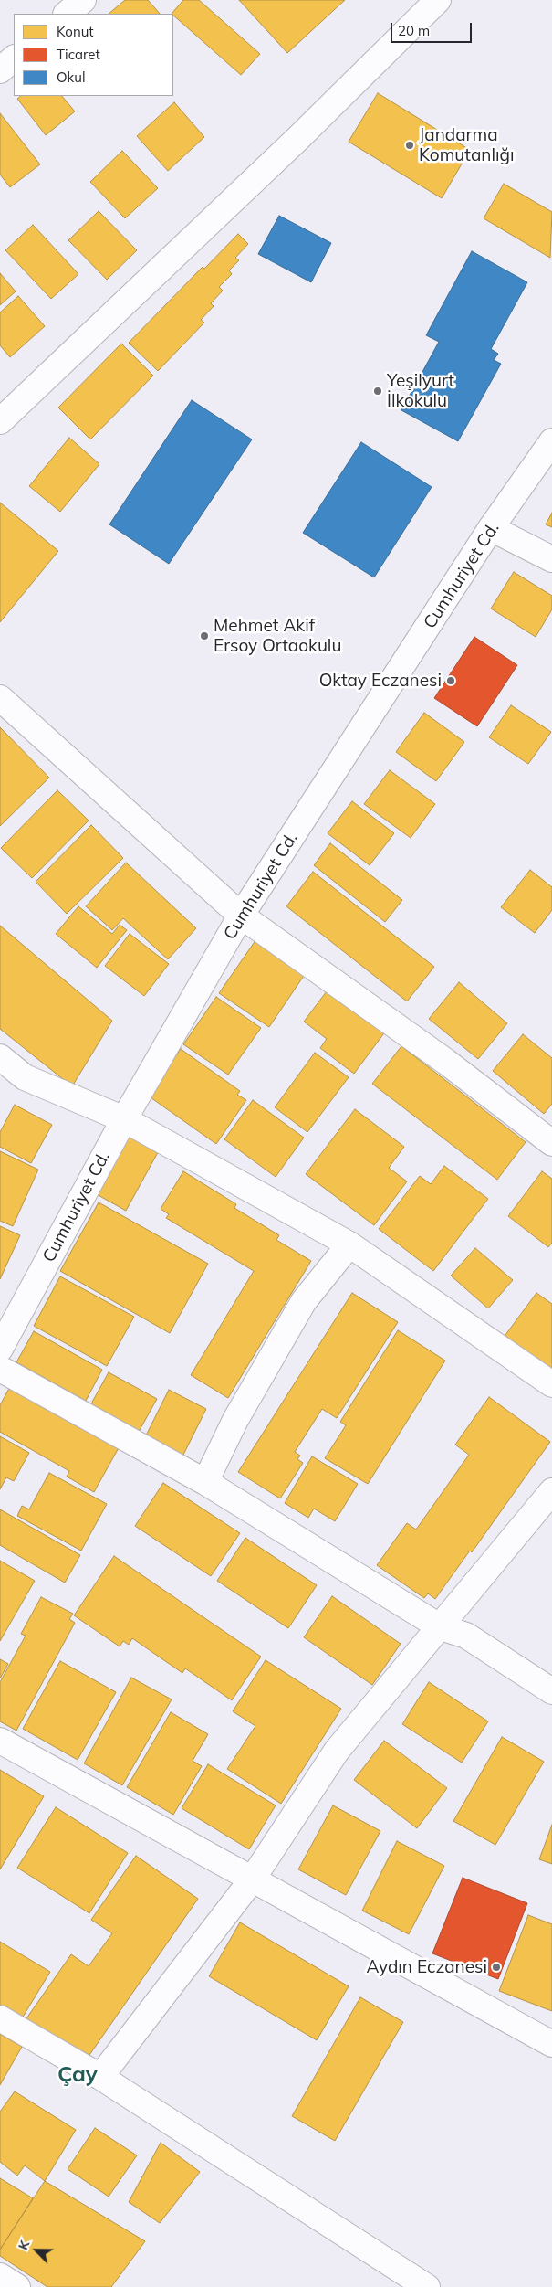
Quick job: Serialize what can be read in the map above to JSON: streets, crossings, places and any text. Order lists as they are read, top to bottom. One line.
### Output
{"streets":{"street":["Cumhuriyet Cd."]},"districts":["Çay"],"places":["Jandarma Komutanlığı","Yeşilyurt İlkokulu","Mehmet Akif Ersoy Ortaokulu","Oktay Eczanesi","Aydın Eczanesi"],"legend":["Konut","Ticaret","Okul"],"scale_bar":"20 m","north":"top left"}
